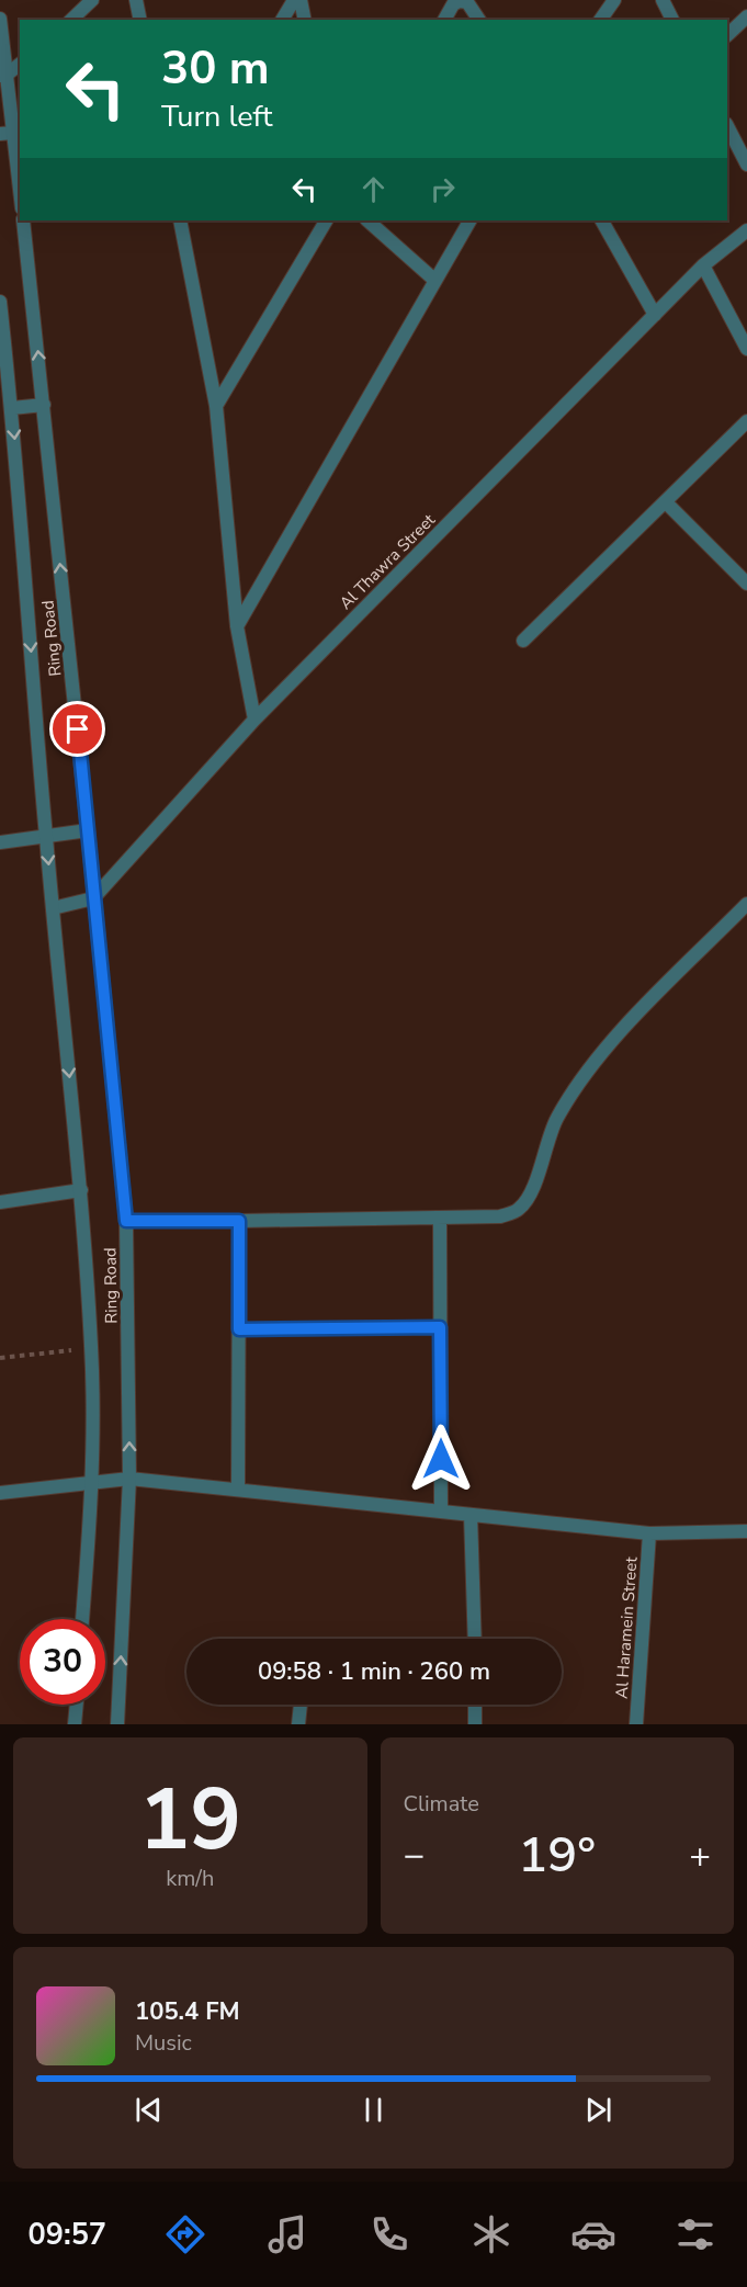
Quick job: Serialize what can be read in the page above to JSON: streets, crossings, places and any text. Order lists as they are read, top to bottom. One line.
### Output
{"streets":{"street":["Al Thawra Street","Ring Road","Al Haramein Street"]},"crossings":[["Al Thawra Street","Ring Road"]],"page":{"turn":["30 m","Turn left"],"limit":"30","trip":"09:58 · 1 min · 260 m","tile":[["19","km/h"],"Climate"],"heat":["−","19°","+"],"song":["105.4 FM","Music"],"tabs":"09:57"}}
